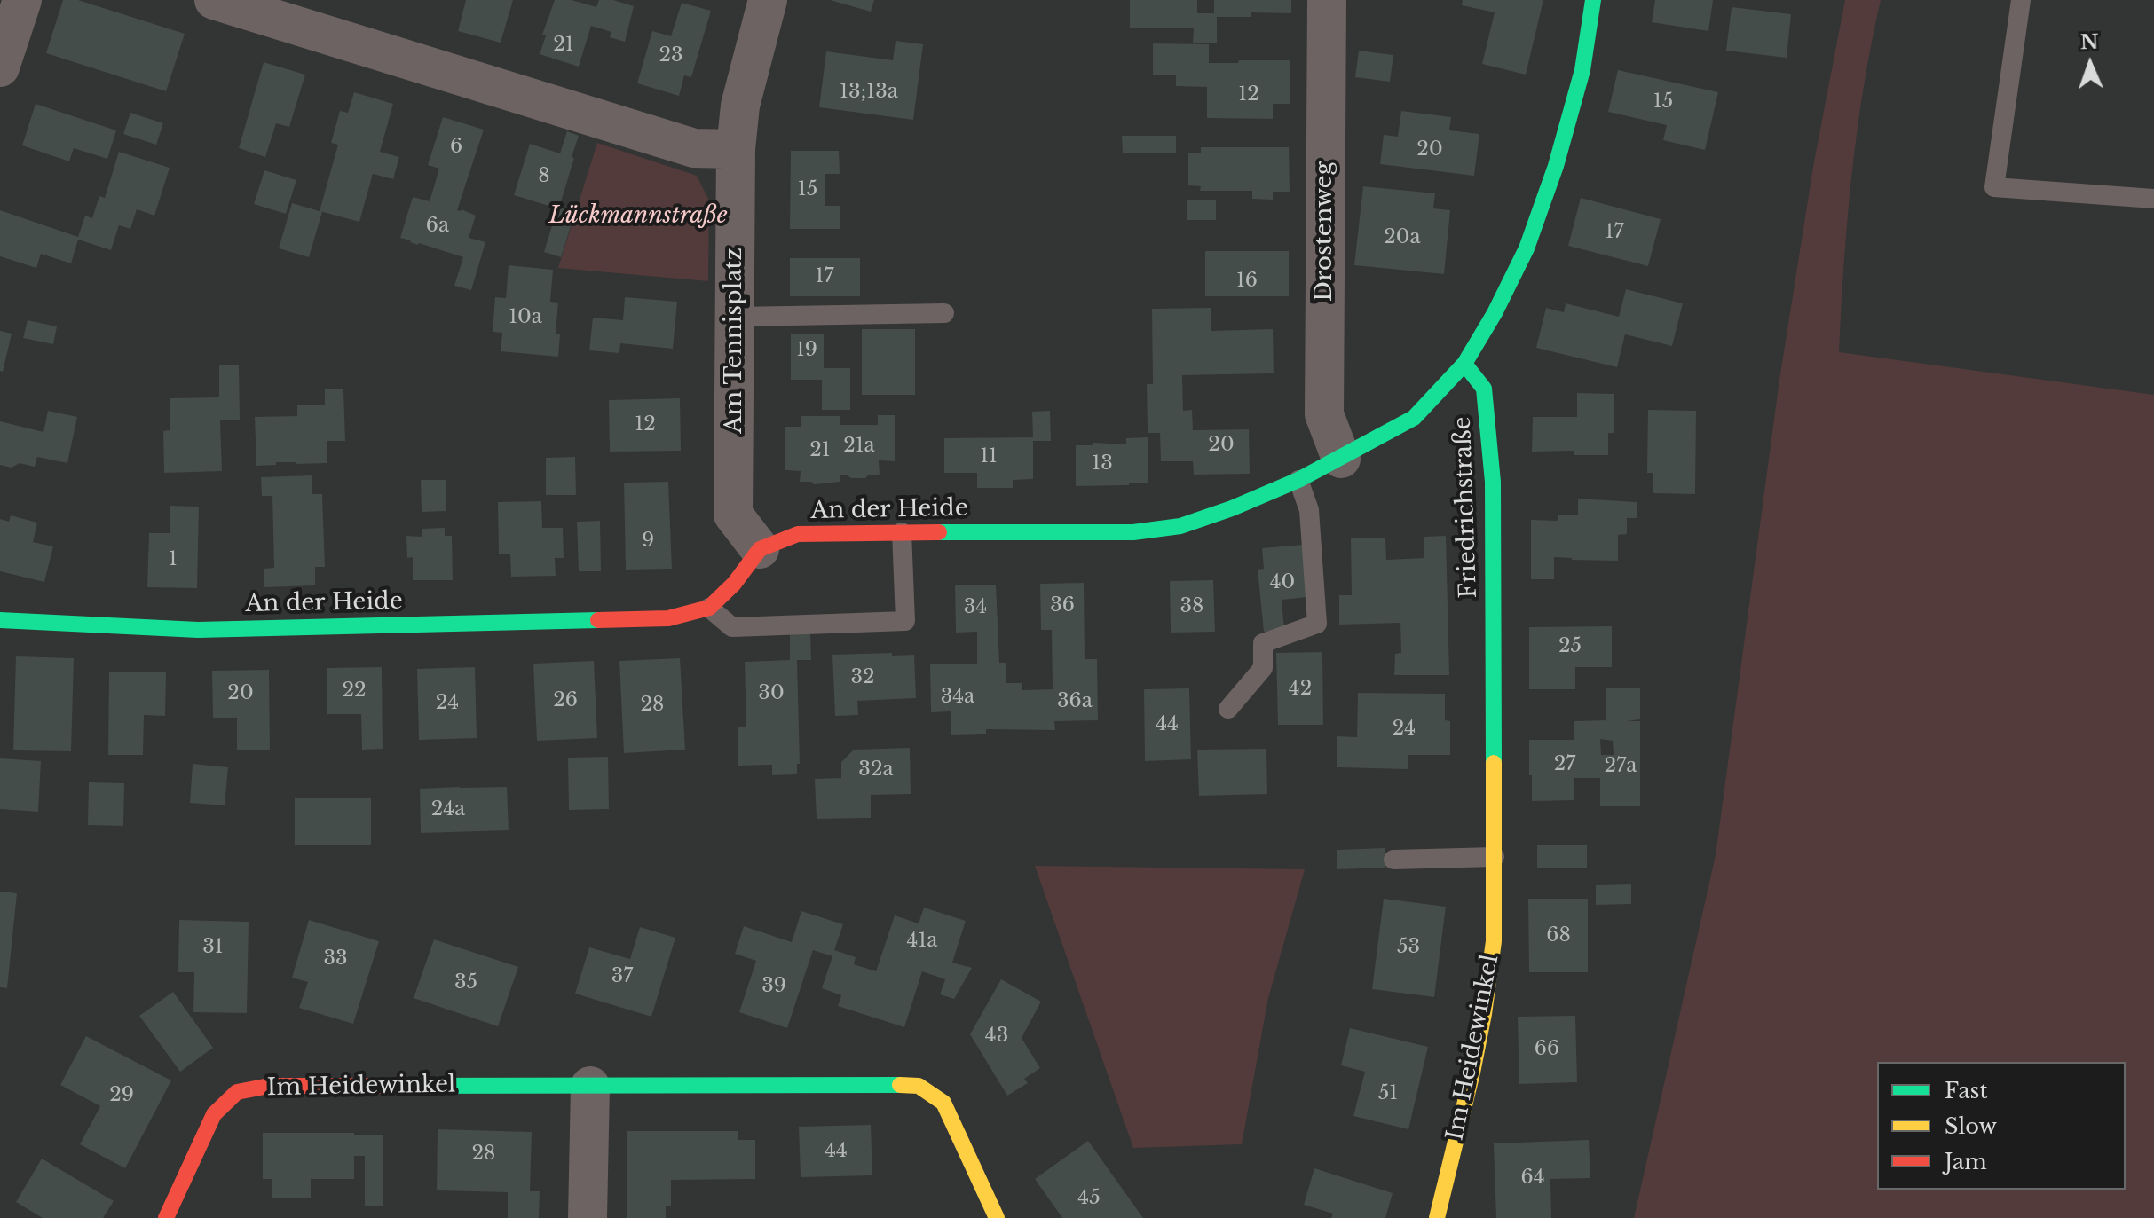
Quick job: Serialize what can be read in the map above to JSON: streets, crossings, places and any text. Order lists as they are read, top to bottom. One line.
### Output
{"streets":{"street":["Drostenweg","Am Tennisplatz","Friedrichstraße","An der Heide","Im Heidewinkel"]},"crossings":[["Drostenweg","An der Heide"],["Am Tennisplatz","An der Heide"],["Friedrichstraße","An der Heide"],["Friedrichstraße","Im Heidewinkel"]],"parks":["Lückmannstraße"],"house_numbers":["21","23","13;13a","12","15","6","20","8","15","6a","17","20a","17","16","10a","19","12","20","21a","21","11","13","9","1","40","36","38","34","25","32","42","22","20","30","34a","26","36a","24","28","44","24","27","27a","32a","24a","68","41a","31","53","33","37","35","39","43","66","51","29","44","28","64","45"],"legend":["Fast","Slow","Jam"],"north":"top"}
